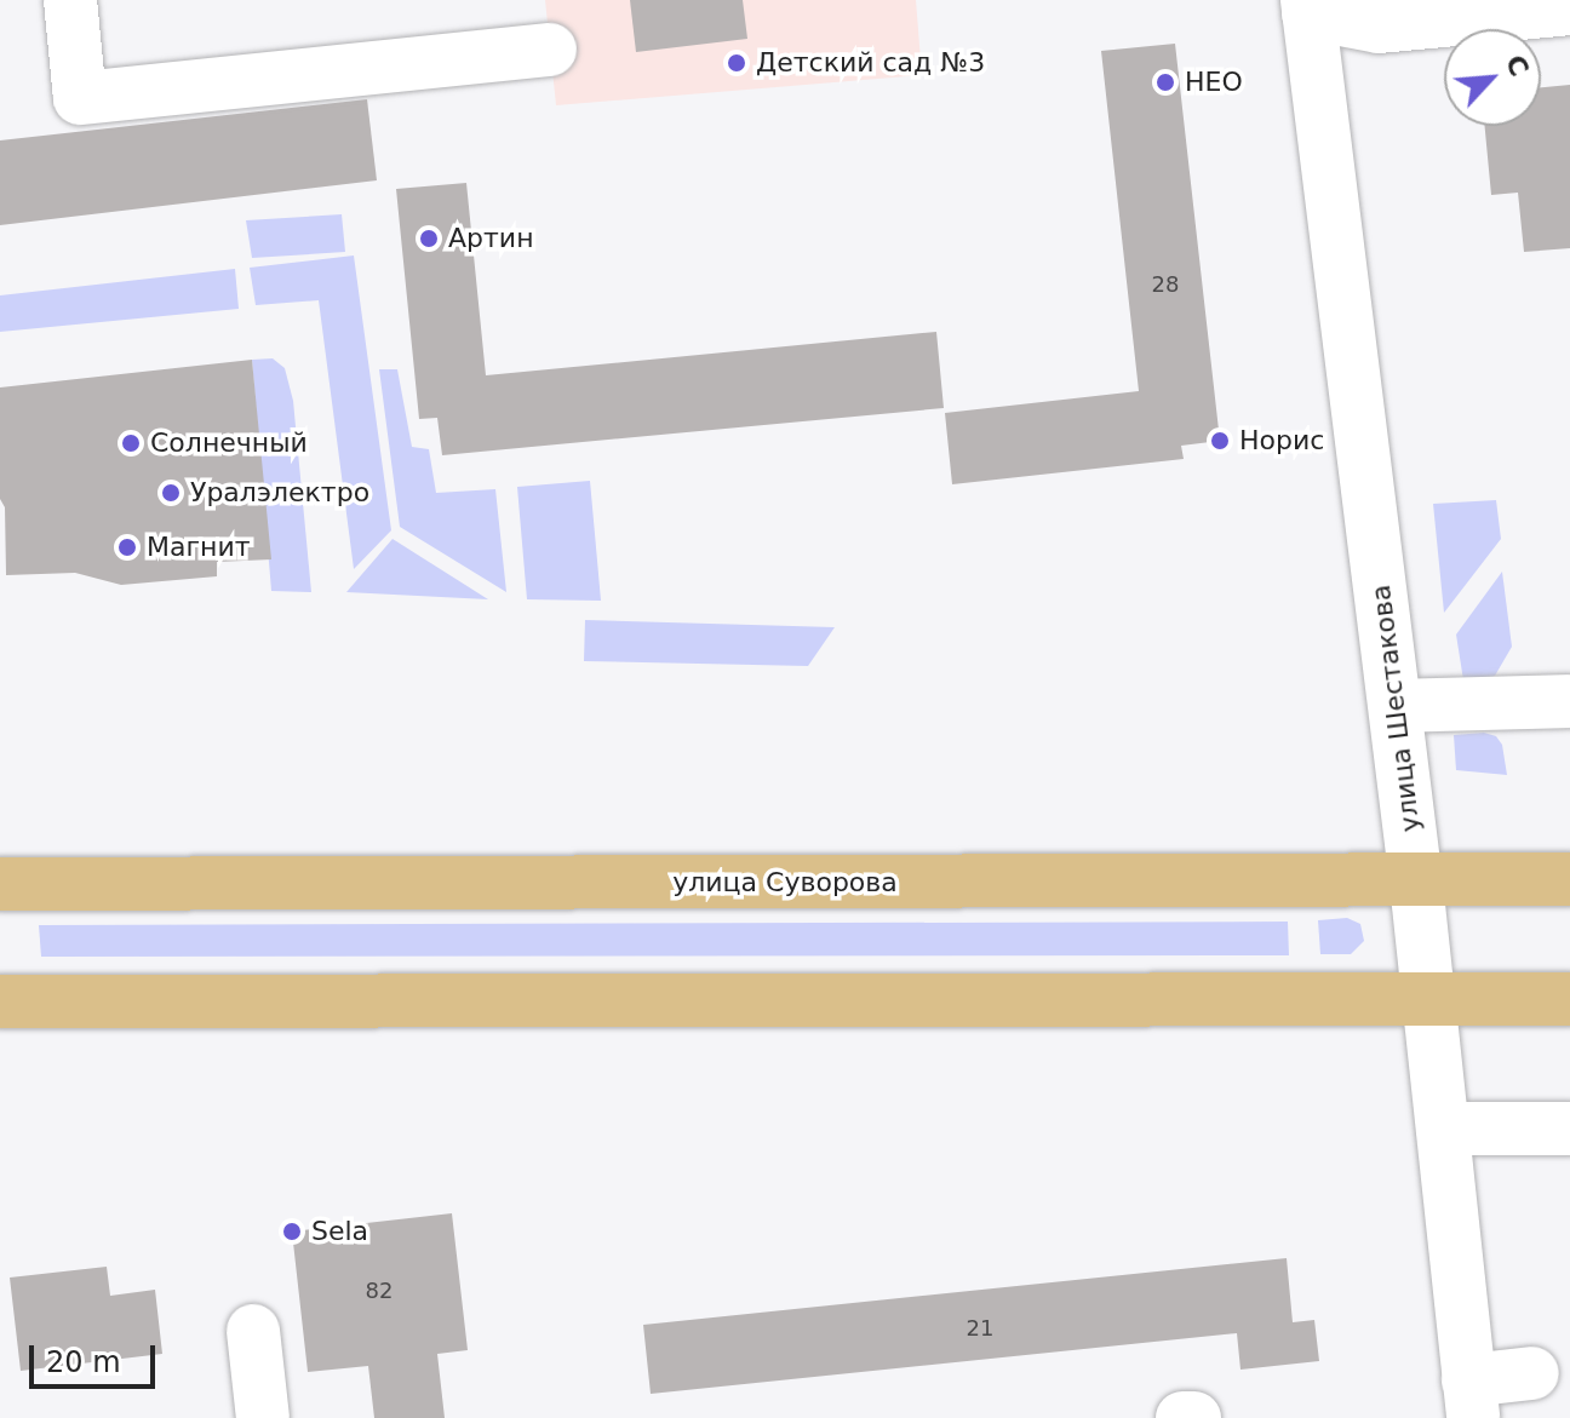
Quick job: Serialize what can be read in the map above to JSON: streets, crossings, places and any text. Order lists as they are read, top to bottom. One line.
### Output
{"streets":{"main road":["улица Суворова"],"street":["улица Шестакова"]},"crossings":[["улица Шестакова","улица Суворова"]],"places":["Детский сад №3","НЕО","Артин","Норис","Солнечный","Уралэлектро","Магнит","Sela"],"house_numbers":["28","82","21"],"scale_bar":"20 m","north":"top right"}
